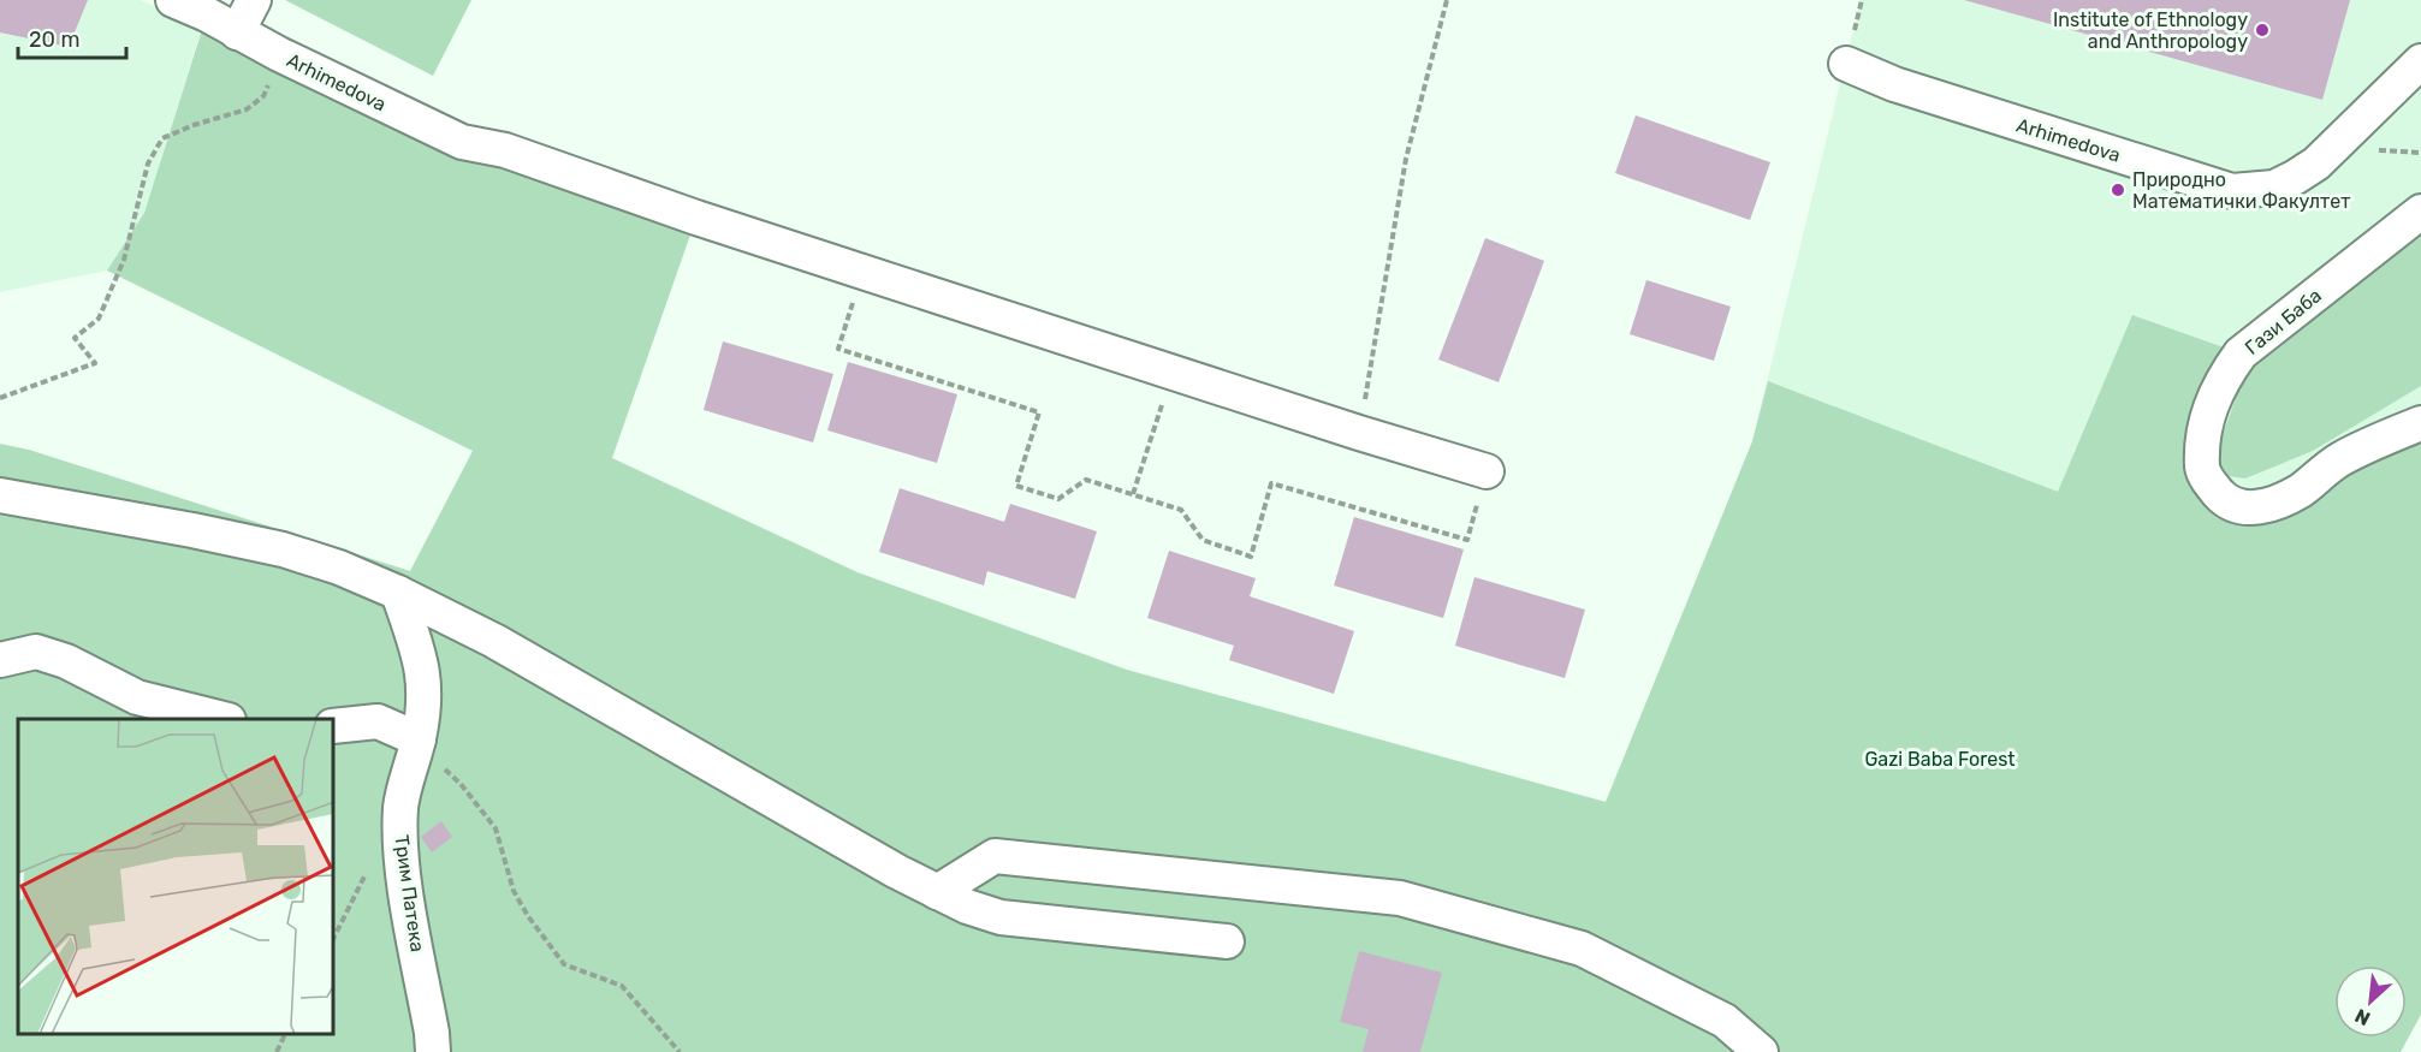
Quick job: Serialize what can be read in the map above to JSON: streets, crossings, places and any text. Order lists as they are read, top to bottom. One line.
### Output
{"streets":{"street":["Arhimedova","Гази Баба","Трим Патека"]},"parks":["Gazi Baba Forest"],"places":["Institute of Ethnology and Anthropology","Природно Математички Факултет"],"scale_bar":"20 m","north":"bottom left"}
